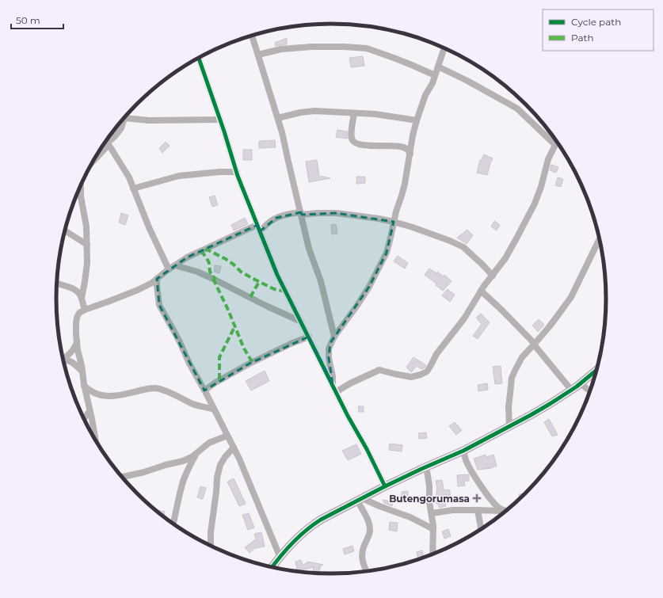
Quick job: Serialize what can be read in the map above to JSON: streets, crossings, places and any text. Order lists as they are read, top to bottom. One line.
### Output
{"places":{"health":["Butengorumasa"]},"legend":["Cycle path","Path"],"scale_bar":"50 m"}
